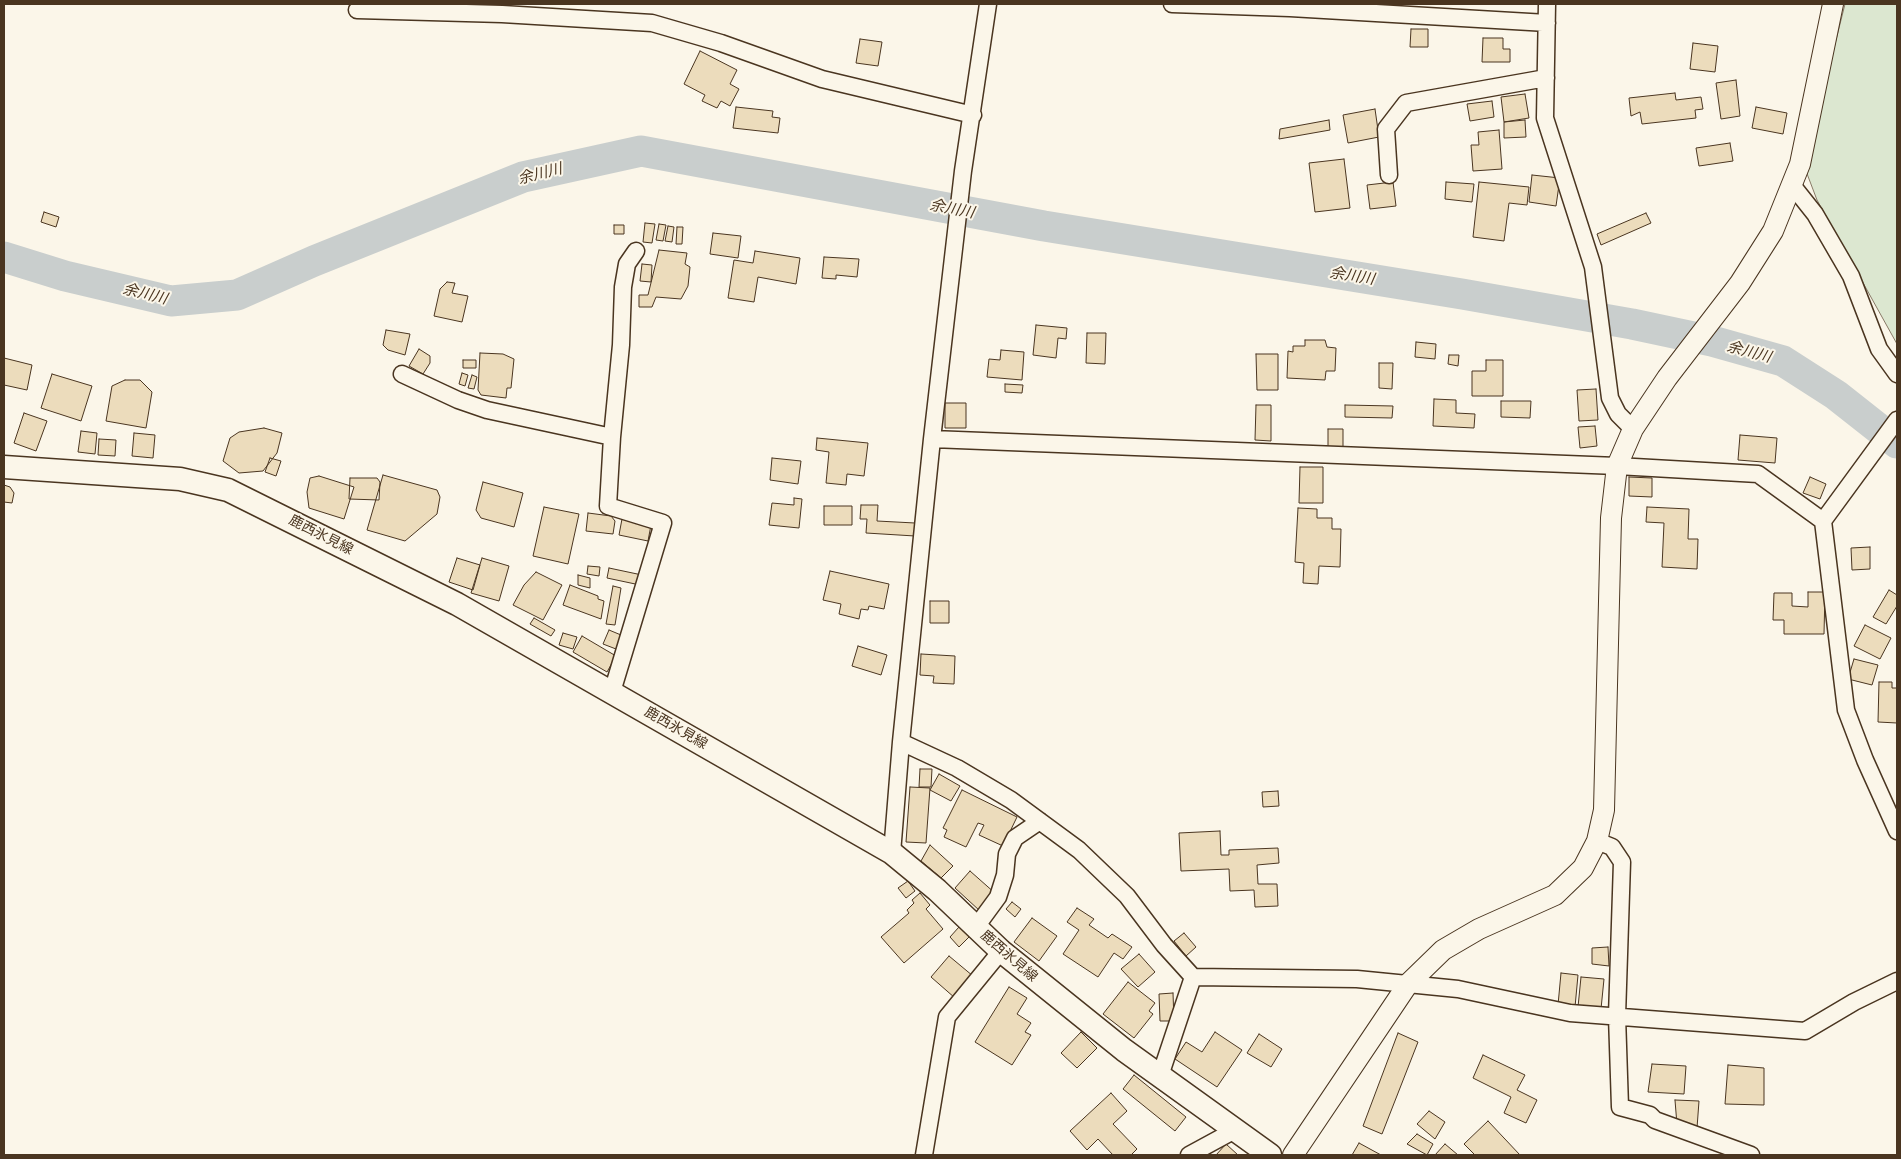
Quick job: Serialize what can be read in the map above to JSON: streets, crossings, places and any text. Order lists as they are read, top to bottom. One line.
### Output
{"streets":{"main road":["鹿西氷見線"]},"water":["余川川"]}
